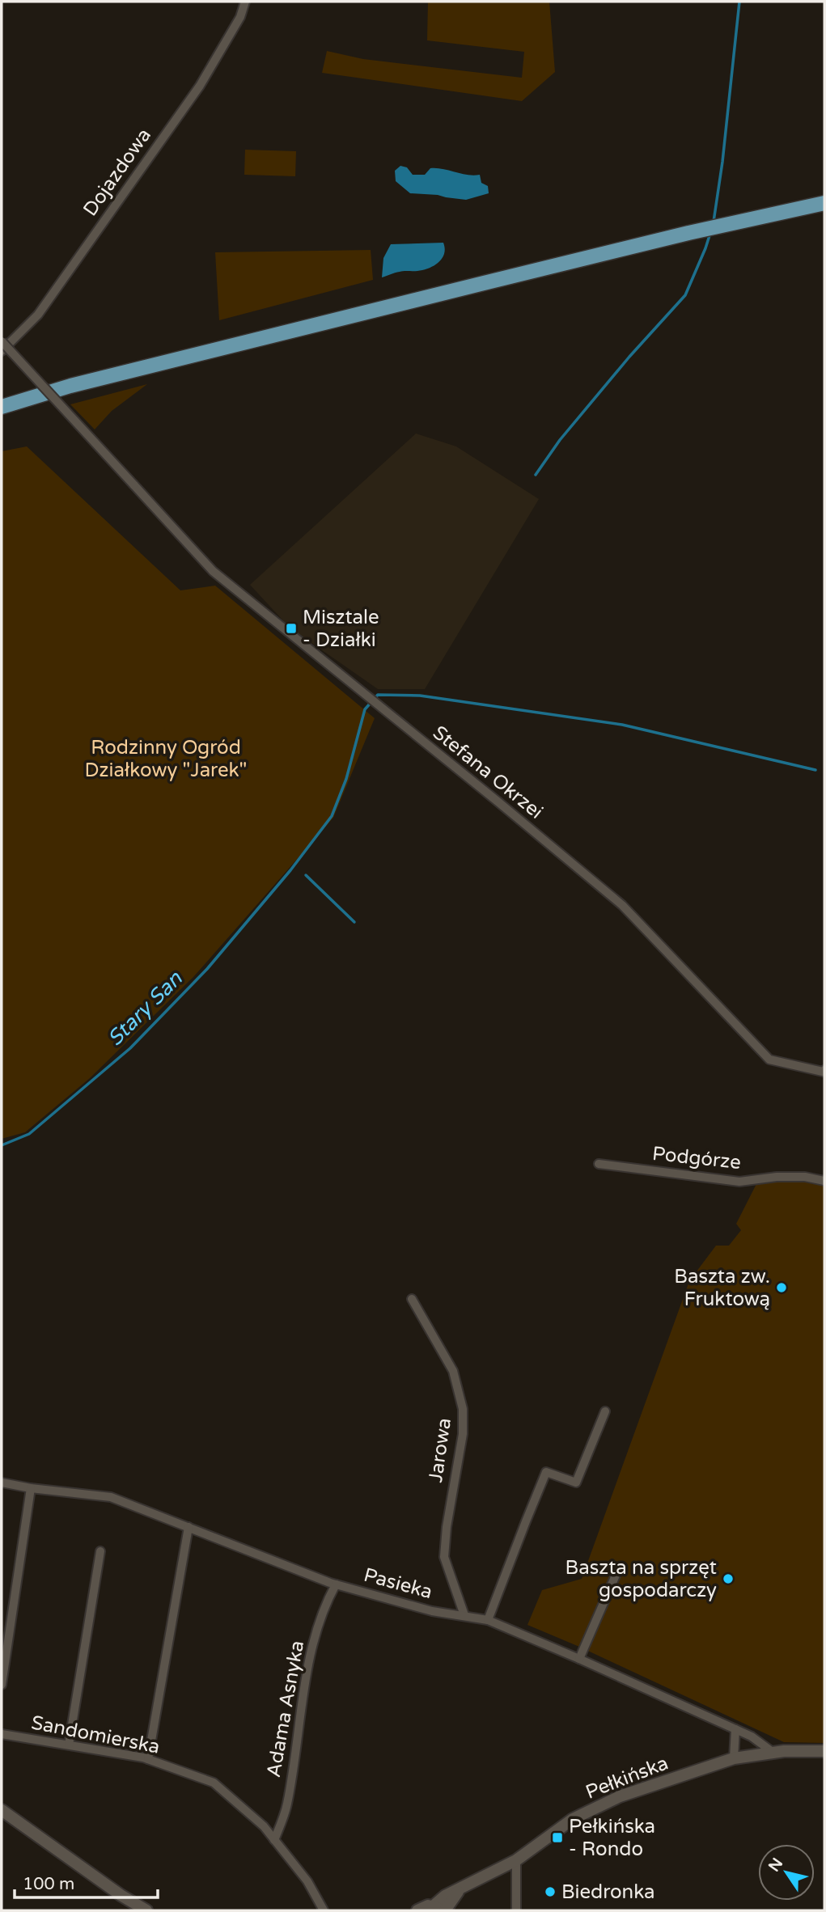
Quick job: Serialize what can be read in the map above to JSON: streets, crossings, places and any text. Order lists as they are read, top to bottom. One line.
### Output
{"streets":{"street":["Dojazdowa","Stefana Okrzei","Podgórze","Jarowa","Pasieka","Adama Asnyka","Sandomierska","Pełkińska"]},"crossings":[["Jarowa","Pasieka"],["Pasieka","Adama Asnyka"],["Pasieka","Pełkińska"],["Adama Asnyka","Sandomierska"]],"water":["Stary San"],"parks":["Rodzinny Ogród Działkowy \"Jarek\""],"places":{"transit":["Misztale - Działki","Pełkińska - Rondo"],"other":["Baszta zw. Fruktową","Baszta na sprzęt gospodarczy","Biedronka"]},"scale_bar":"100 m","north":"top left"}
